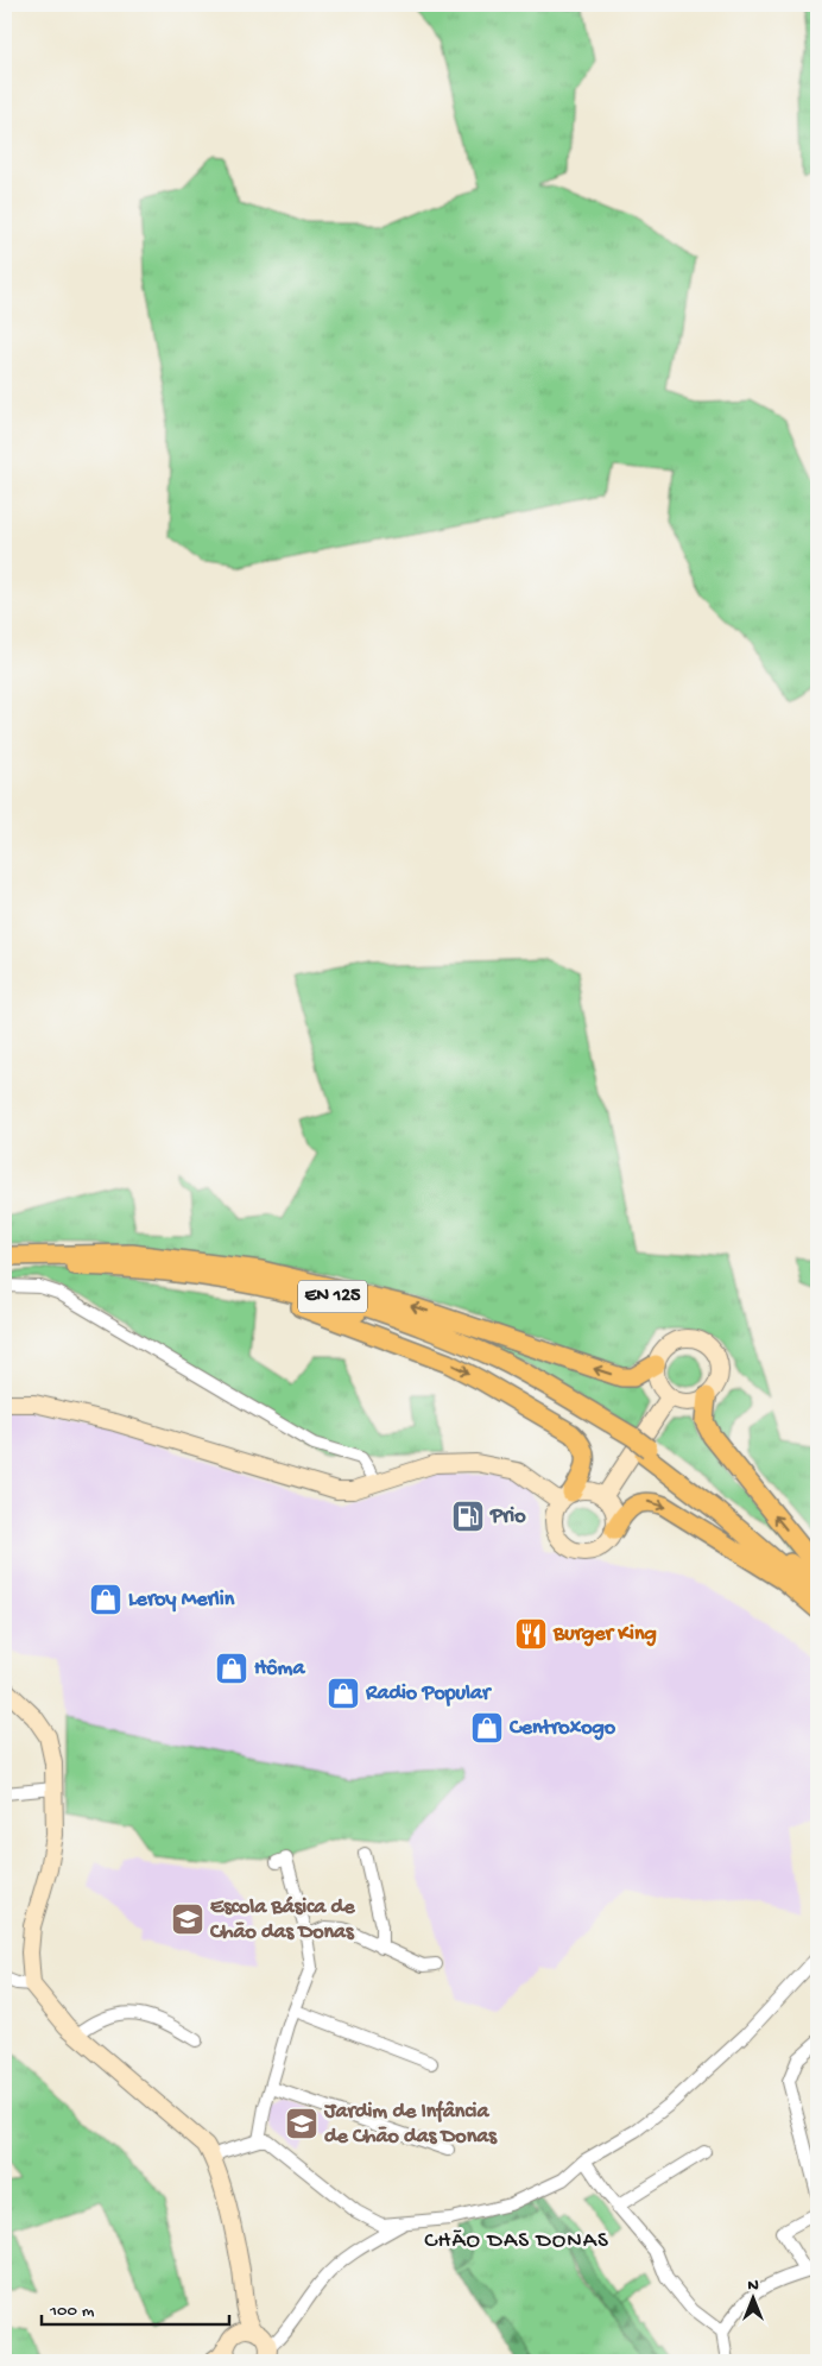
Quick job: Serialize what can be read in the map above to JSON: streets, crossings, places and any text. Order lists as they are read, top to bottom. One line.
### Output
{"streets":{"main road":["EN 125"]},"districts":["CHÃO DAS DONAS"],"places":{"fuel station":["Prio"],"shop":["Leroy Merlin","Hôma","Radio Popular","Centroxogo"],"restaurant":["Burger King"],"school or university":["Escola Básica de Chão das Donas","Jardim de Infância de Chão das Donas"]},"scale_bar":"100 m","north":"top"}
